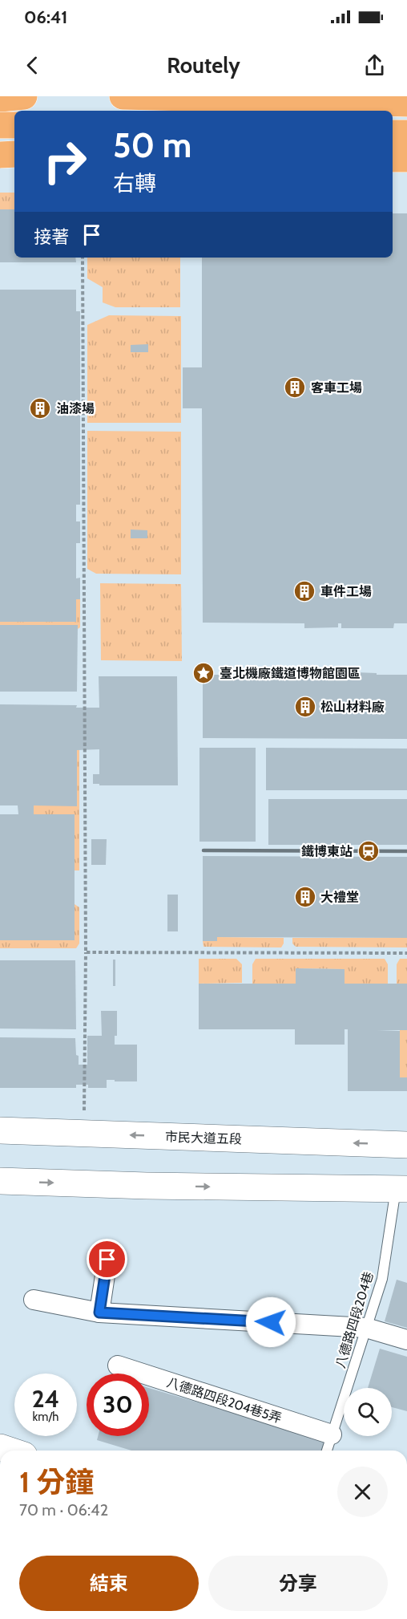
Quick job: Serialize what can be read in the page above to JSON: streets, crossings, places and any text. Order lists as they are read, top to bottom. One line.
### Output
{"streets":{"street":["市民大道五段","八德路四段204巷5弄"],"lane":["八德路四段204巷"]},"crossings":[["八德路四段204巷","八德路四段204巷5弄"]],"places":{"building":["客車工場","油漆場","車件工場","松山材料廠","大禮堂"],"place":["臺北機廠鐵道博物館園區"],"station":["鐵博東站"]},"page":{"status":"06:41","header":"Routely","turn":["50 m","右轉"],"then":"接著","speed":"24 km/h","limit":"30","heading":["1 分鐘","70 m · 06:42"],"buttons":["結束","分享"]}}
